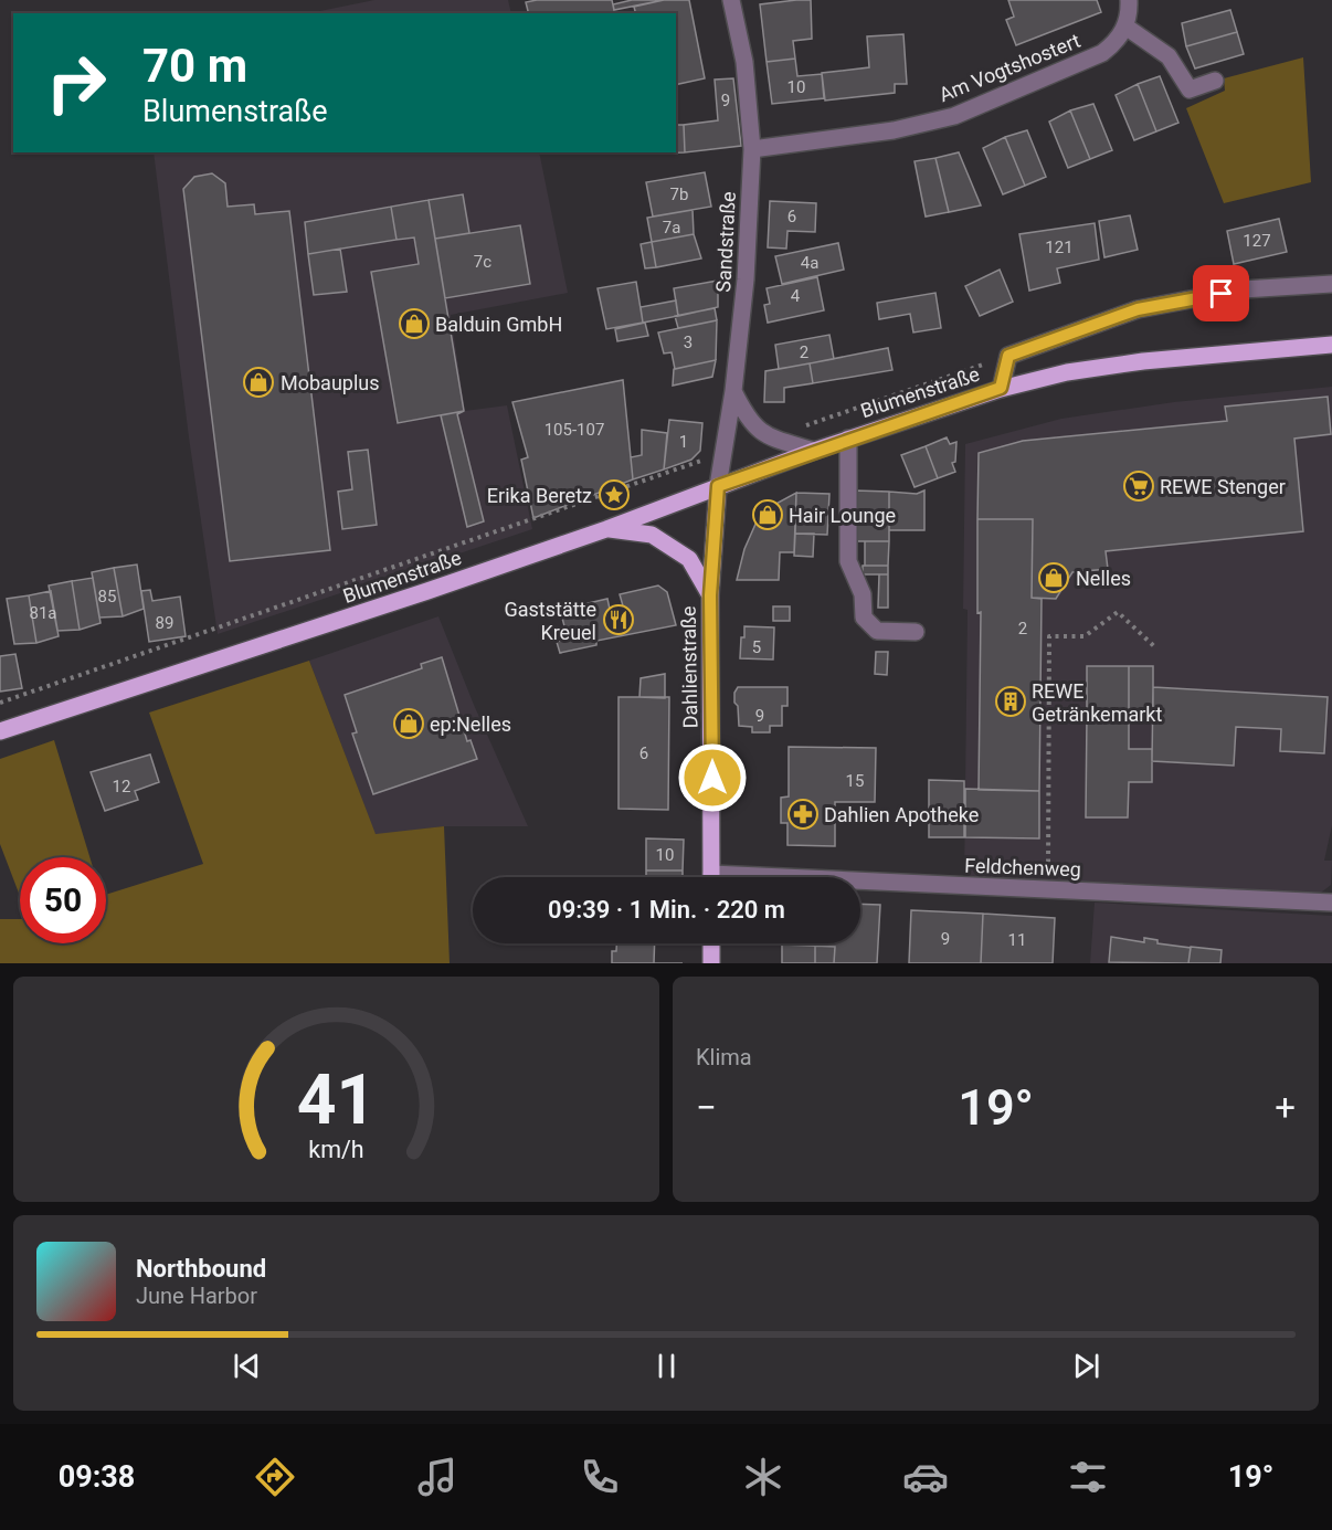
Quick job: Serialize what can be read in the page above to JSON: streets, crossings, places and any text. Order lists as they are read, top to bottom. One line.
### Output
{"streets":{"main road":["Blumenstraße","Dahlienstraße"],"street":["Am Vogtshostert","Sandstraße","Feldchenweg"]},"crossings":[["Am Vogtshostert","Sandstraße"],["Sandstraße","Blumenstraße"],["Sandstraße","Dahlienstraße"],["Blumenstraße","Dahlienstraße"]],"places":{"shop":["Balduin GmbH","Mobauplus","Hair Lounge","Nelles","ep:Nelles"],"supermarket":["REWE Stenger"],"place":["Erika Beretz"],"restaurant":["Gaststätte Kreuel"],"building":["REWE Getränkemarkt"],"pharmacy":["Dahlien Apotheke"]},"house_numbers":["10","9","7b","6","7a","127","121","7c","4a","4","3","2","105-107","1","85","81a","89","2","5","9","6","15","12","10","9","11"],"page":{"turn":["70 m","Blumenstraße"],"limit":"50","trip":"09:39 · 1 Min. · 220 m","tile":"Klima","heat":["−","19°","+"],"song":["Northbound","June Harbor"],"tabs":["09:38","19°"],"gauge":["41","km/h"]}}
